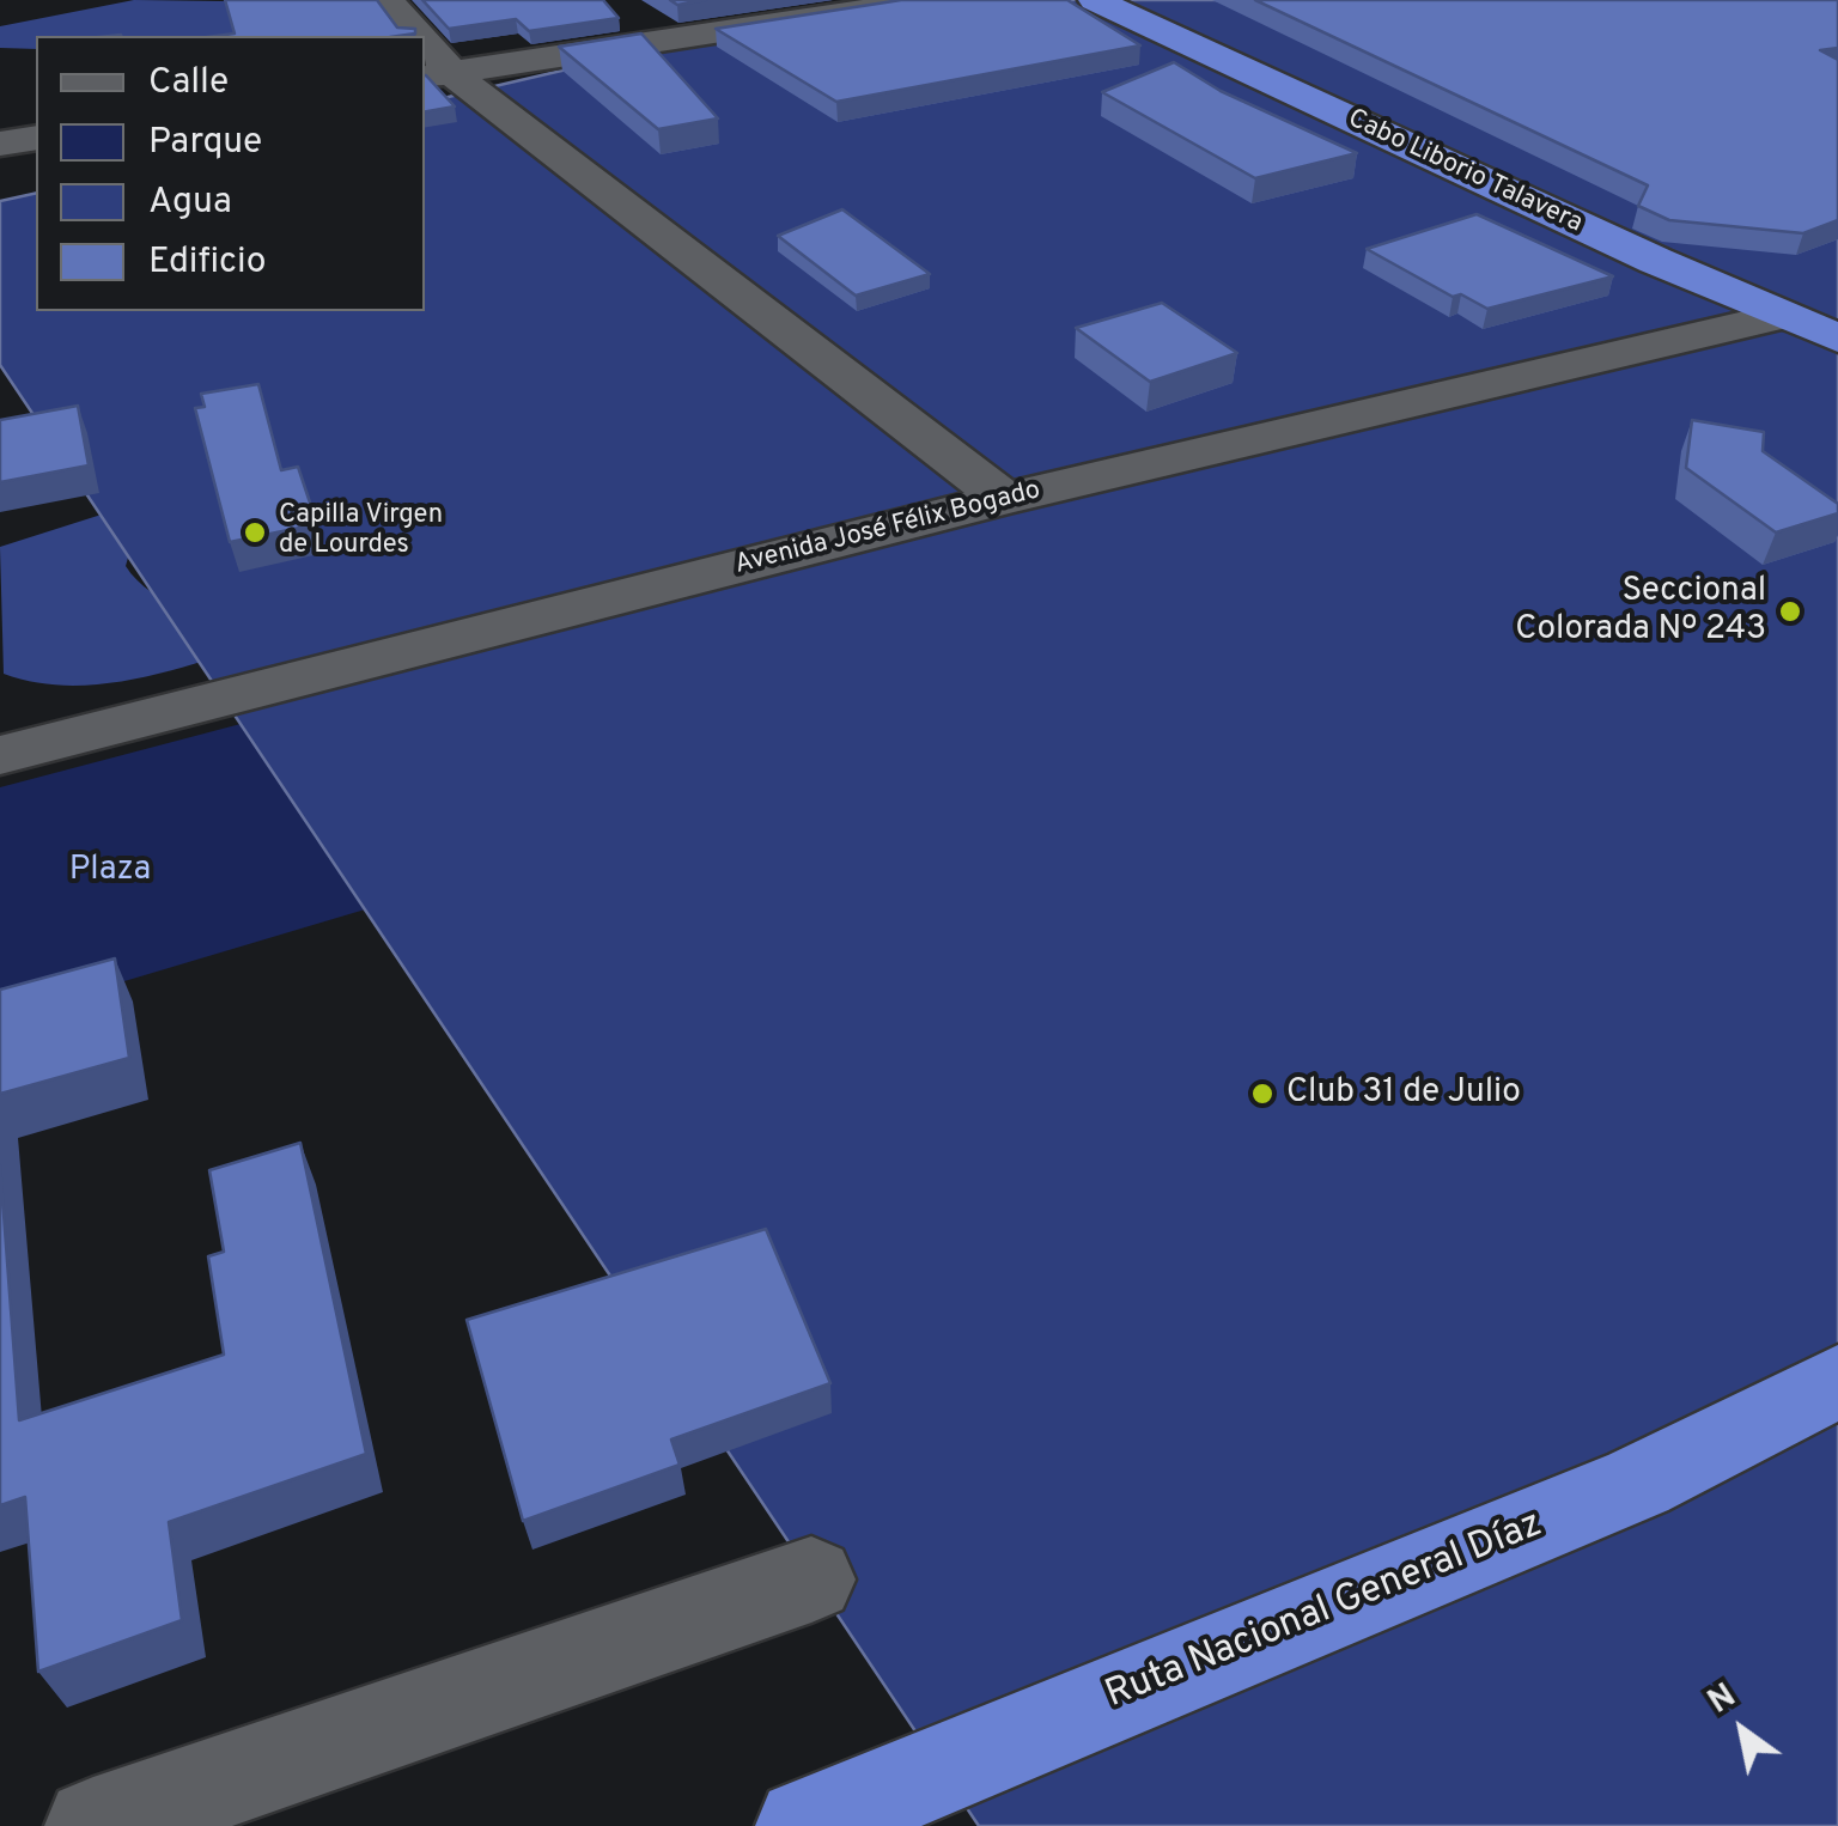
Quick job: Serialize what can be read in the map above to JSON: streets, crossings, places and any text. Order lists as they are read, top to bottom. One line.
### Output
{"streets":{"highway":["Cabo Liborio Talavera","Ruta Nacional General Díaz"],"street":["Avenida José Félix Bogado"]},"crossings":[["Cabo Liborio Talavera","Avenida José Félix Bogado"]],"parks":["Plaza"],"places":["Capilla Virgen de Lourdes","Seccional Colorada Nº 243","Club 31 de Julio"],"legend":["Calle","Parque","Agua","Edificio"],"north":"top left"}
